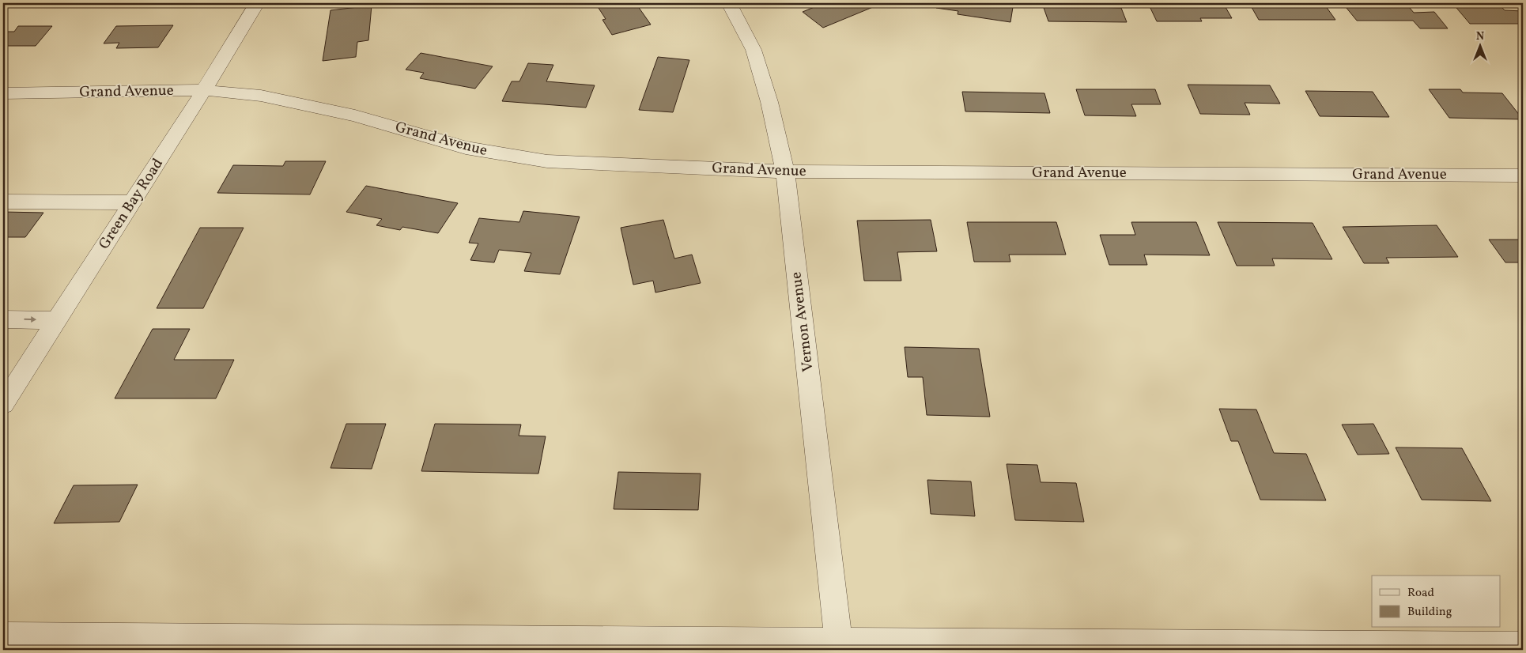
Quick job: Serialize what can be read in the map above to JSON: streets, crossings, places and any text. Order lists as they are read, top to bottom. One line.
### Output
{"streets":{"street":["Grand Avenue","Green Bay Road","Vernon Avenue"]},"crossings":[["Grand Avenue","Green Bay Road"],["Grand Avenue","Vernon Avenue"]],"legend":["Road","Building"],"north":"top"}
